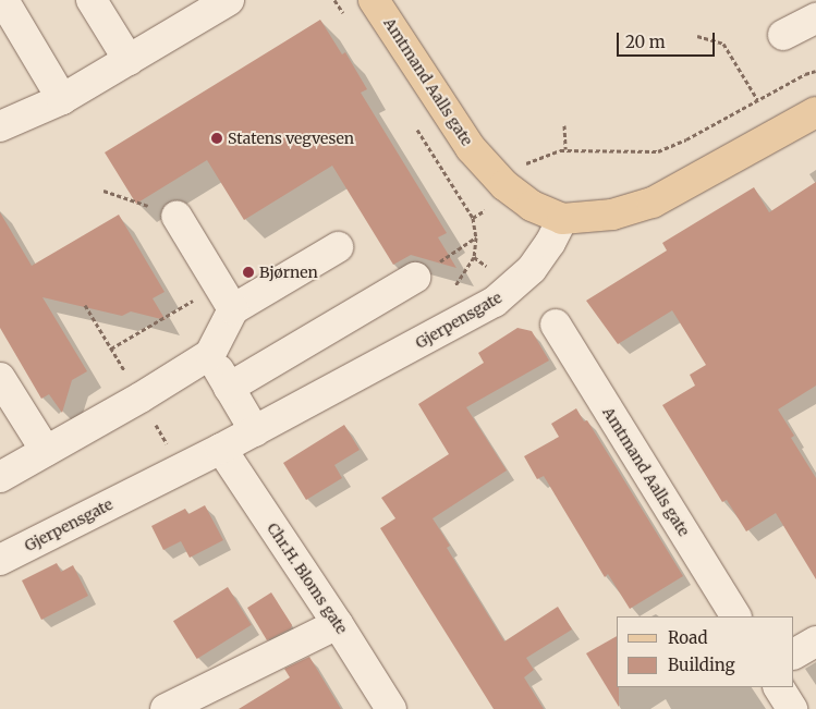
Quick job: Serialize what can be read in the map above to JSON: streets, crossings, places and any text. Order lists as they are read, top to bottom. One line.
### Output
{"streets":{"main road":["Amtmand Aalls gate"],"street":["Gjerpensgate","Chr.H. Bloms gate"]},"crossings":[["Amtmand Aalls gate","Gjerpensgate"],["Gjerpensgate","Chr.H. Bloms gate"]],"places":["Statens vegvesen","Bjørnen"],"legend":["Road","Building"],"scale_bar":"20 m"}
